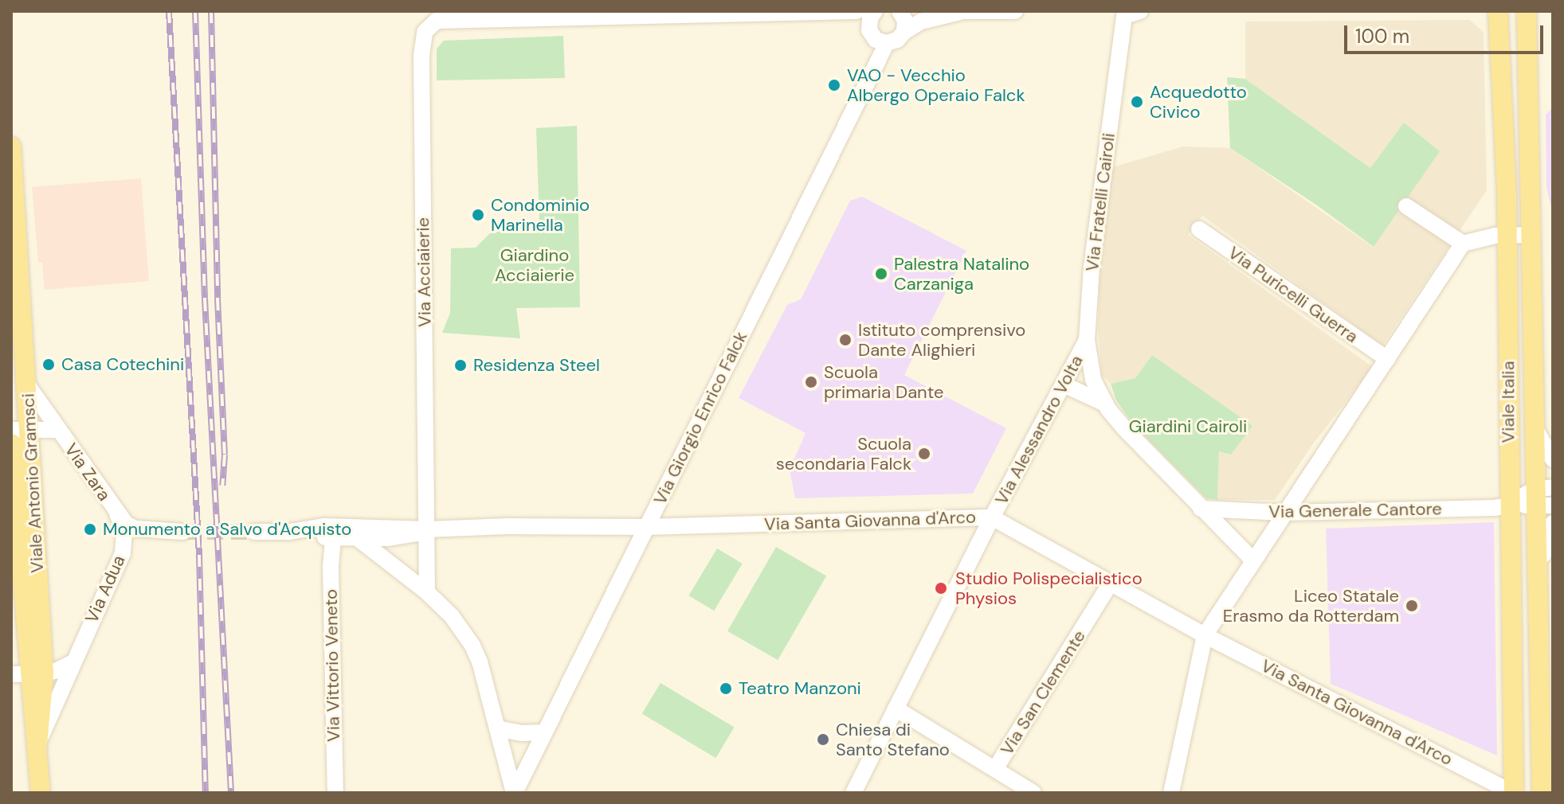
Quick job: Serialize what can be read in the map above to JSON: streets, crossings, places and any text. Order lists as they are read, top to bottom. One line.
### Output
{"streets":{"main road":["Viale Italia","Viale Antonio Gramsci"],"street":["Via Fratelli Cairoli","Via Acciaierie","Via Puricelli Guerra","Via Giorgio Enrico Falck","Via Alessandro Volta","Via Zara","Via Generale Cantore","Via Santa Giovanna d'Arco","Via Adua","Via Vittorio Veneto","Via San Clemente"]},"crossings":[["Via Fratelli Cairoli","Via Alessandro Volta"],["Via Fratelli Cairoli","Via Generale Cantore"],["Via Acciaierie","Via Santa Giovanna d'Arco"],["Viale Italia","Via Generale Cantore"],["Viale Italia","Via Santa Giovanna d'Arco"],["Via Giorgio Enrico Falck","Via Santa Giovanna d'Arco"],["Via Alessandro Volta","Via Santa Giovanna d'Arco"],["Via Zara","Viale Antonio Gramsci"],["Via Zara","Via Adua"],["Viale Antonio Gramsci","Via Adua"],["Via Santa Giovanna d'Arco","Via San Clemente"]],"parks":["Giardino Acciaierie","Giardini Cairoli"],"places":["VAO - Vecchio Albergo Operaio Falck","Acquedotto Civico","Condominio Marinella","Palestra Natalino Carzaniga","Istituto comprensivo Dante Alighieri","Casa Cotechini","Residenza Steel","Scuola primaria Dante","Scuola secondaria Falck","Monumento a Salvo d'Acquisto","Studio Polispecialistico Physios","Liceo Statale Erasmo da Rotterdam","Teatro Manzoni","Chiesa di Santo Stefano"],"scale_bar":"100 m"}
